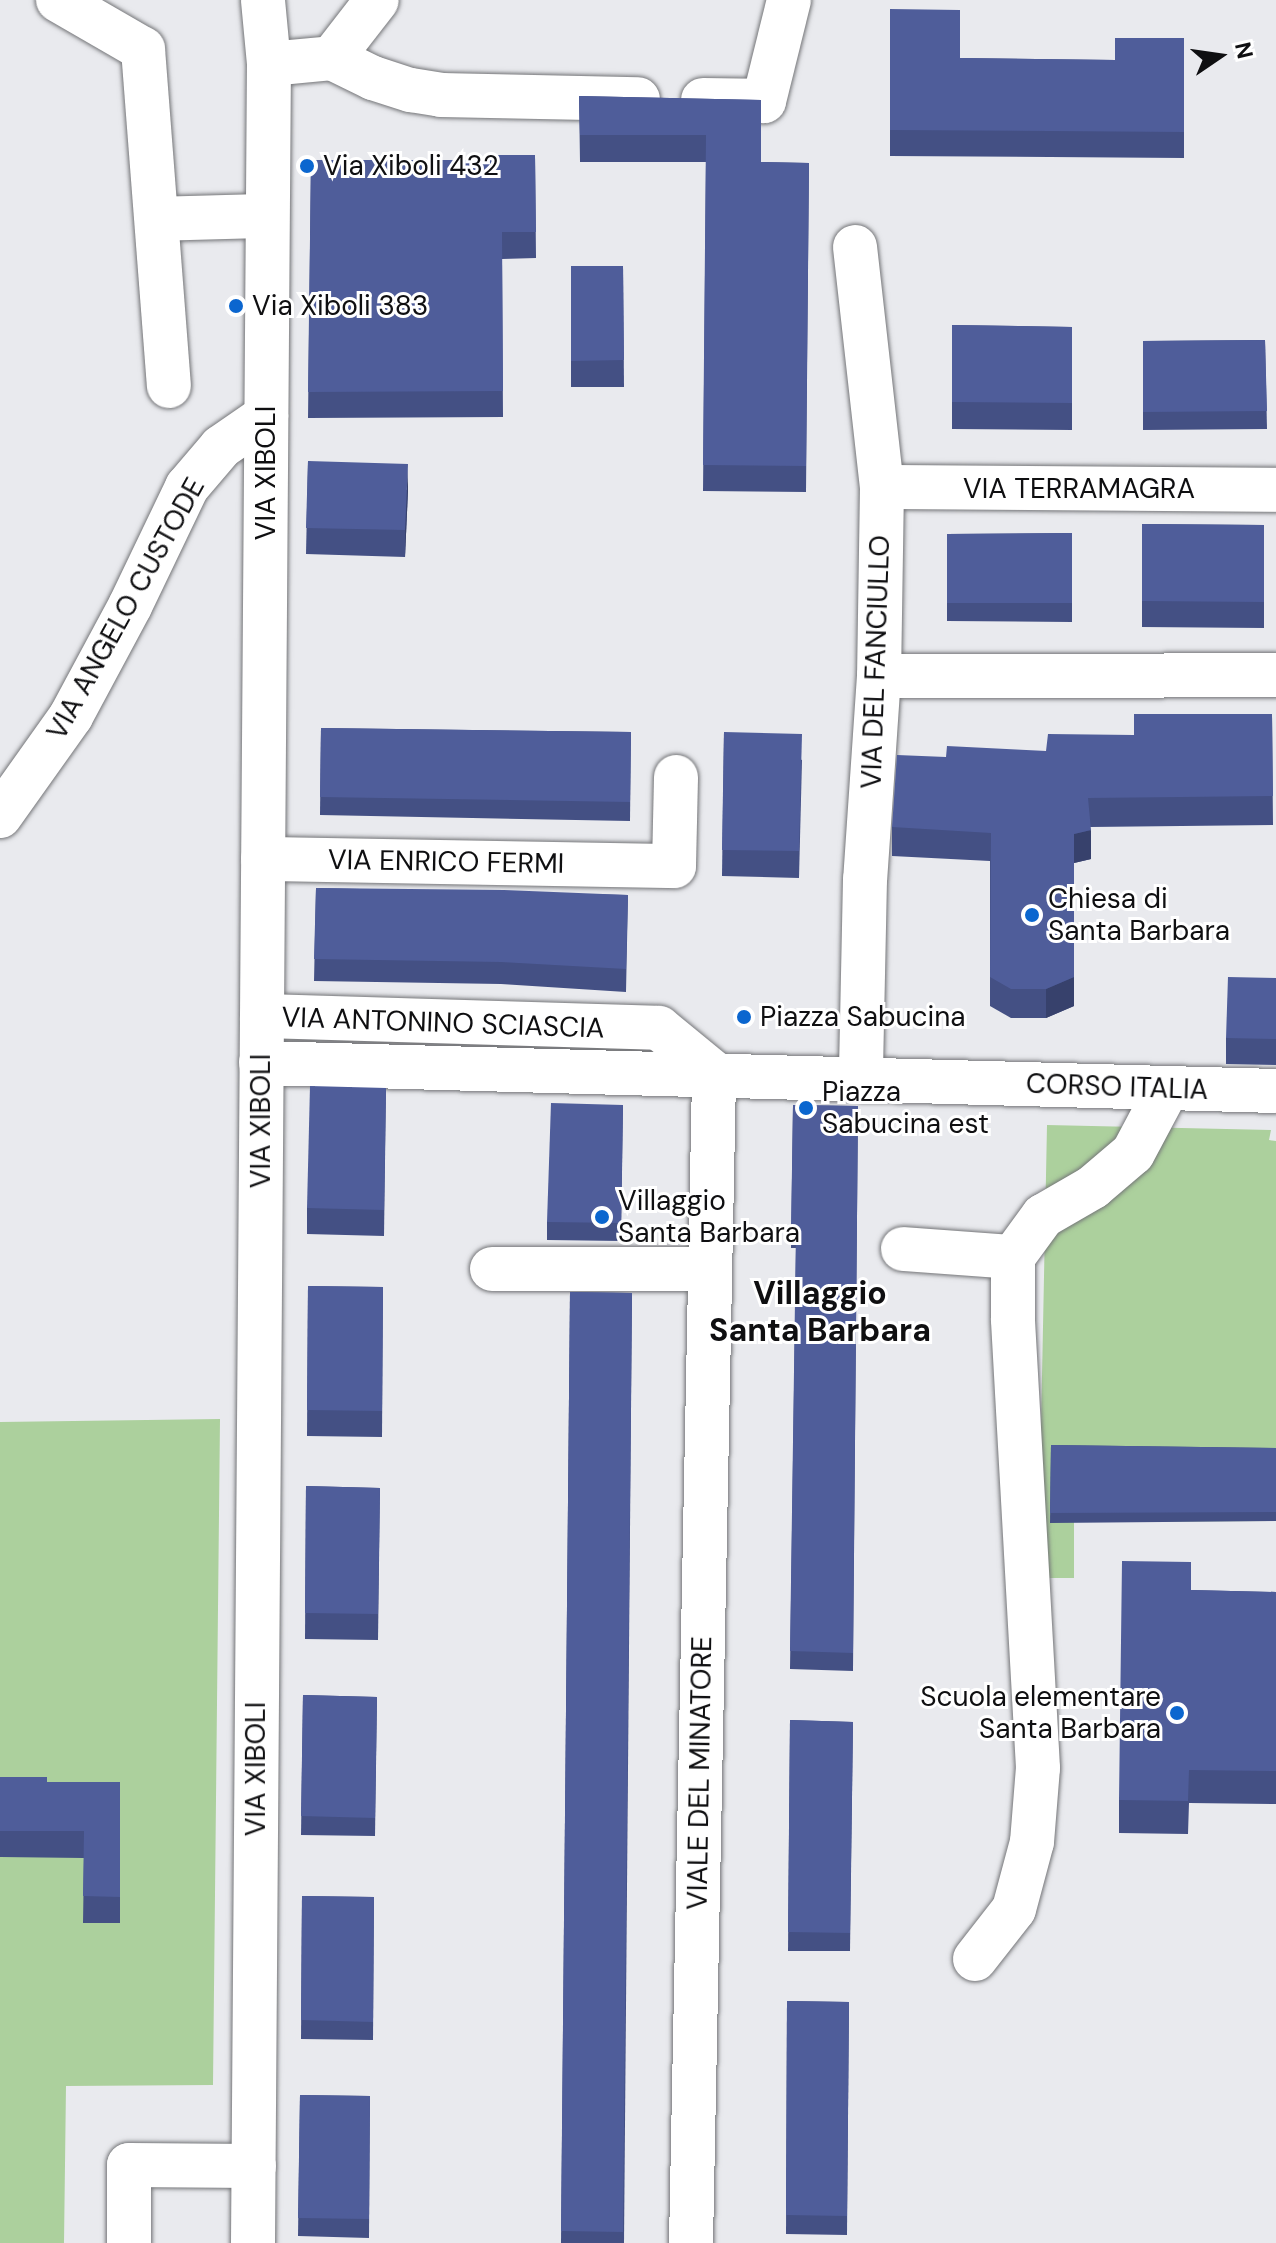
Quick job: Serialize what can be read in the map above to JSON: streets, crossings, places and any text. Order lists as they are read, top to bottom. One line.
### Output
{"streets":{"street":["VIA XIBOLI","VIA TERRAMAGRA","VIA ANGELO CUSTODE","VIA DEL FANCIULLO","VIA ENRICO FERMI","VIA ANTONINO SCIASCIA","CORSO ITALIA","VIALE DEL MINATORE"]},"crossings":[["VIA XIBOLI","VIA ANGELO CUSTODE"],["VIA XIBOLI","VIA ENRICO FERMI"],["VIA XIBOLI","VIA ANTONINO SCIASCIA"],["VIA TERRAMAGRA","VIA DEL FANCIULLO"],["VIA DEL FANCIULLO","CORSO ITALIA"],["VIA ANTONINO SCIASCIA","CORSO ITALIA"]],"districts":["Villaggio Santa Barbara"],"places":["Via Xiboli 432","Via Xiboli 383","Chiesa di Santa Barbara","Piazza Sabucina","Piazza Sabucina est","Villaggio Santa Barbara","Scuola elementare Santa Barbara"],"north":"right"}
